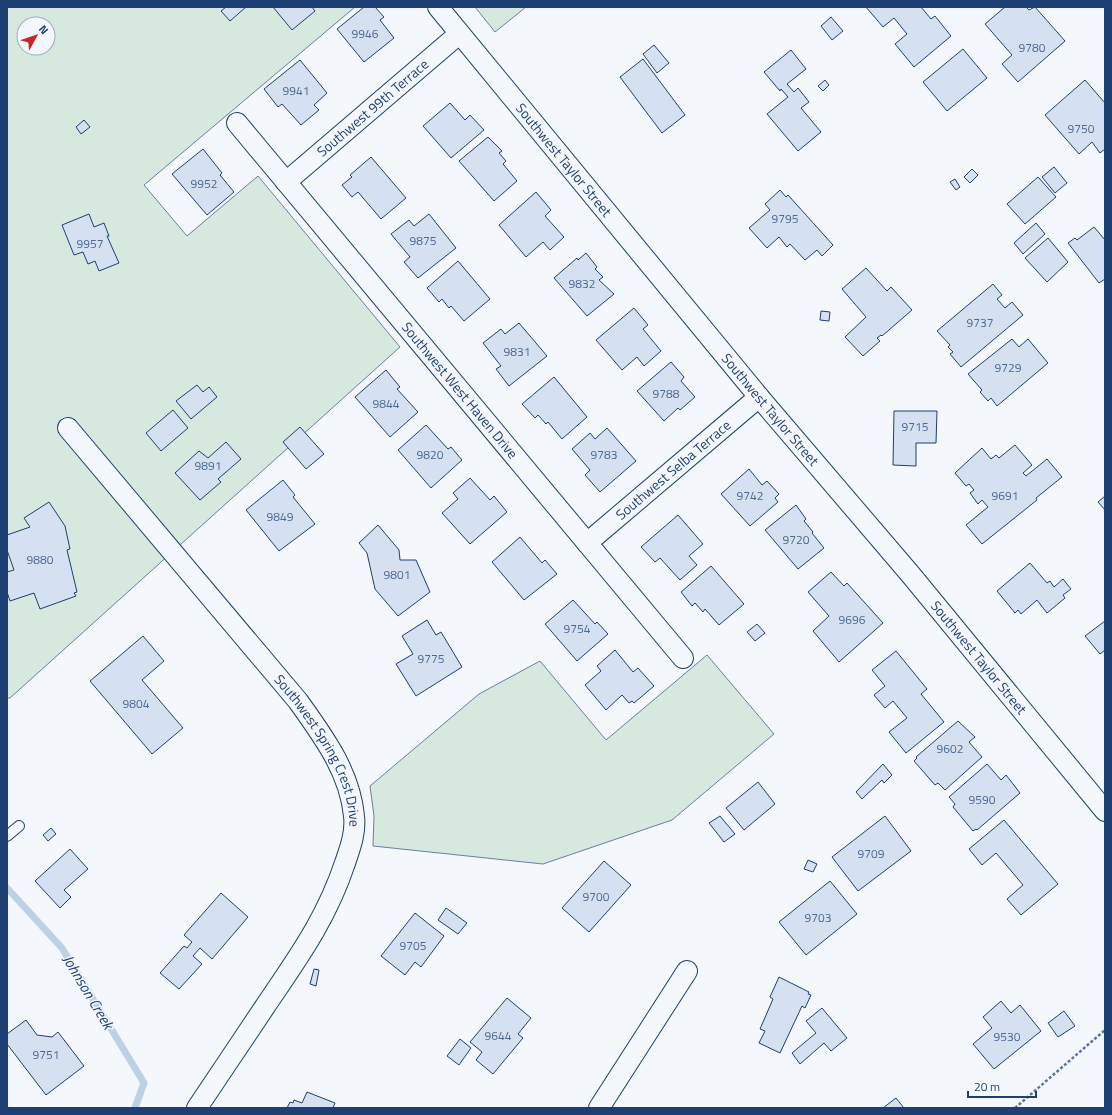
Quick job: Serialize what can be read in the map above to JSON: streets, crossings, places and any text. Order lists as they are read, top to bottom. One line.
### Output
{"streets":{"street":["Southwest 99th Terrace","Southwest Taylor Street","Southwest West Haven Drive","Southwest Selba Terrace","Southwest Spring Crest Drive"]},"crossings":[["Southwest 99th Terrace","Southwest Taylor Street"],["Southwest 99th Terrace","Southwest West Haven Drive"],["Southwest Taylor Street","Southwest Selba Terrace"],["Southwest West Haven Drive","Southwest Selba Terrace"]],"water":["Johnson Creek"],"house_numbers":["9946","9780","9941","9750","9952","9795","9875","9957","9832","9737","9831","9729","9788","9844","9715","9820","9783","9891","9742","9691","9849","9720","9880","9801","9696","9754","9775","9804","9602","9590","9709","9700","9703","9705","9644","9530","9751"],"scale_bar":"20 m","north":"top right"}
